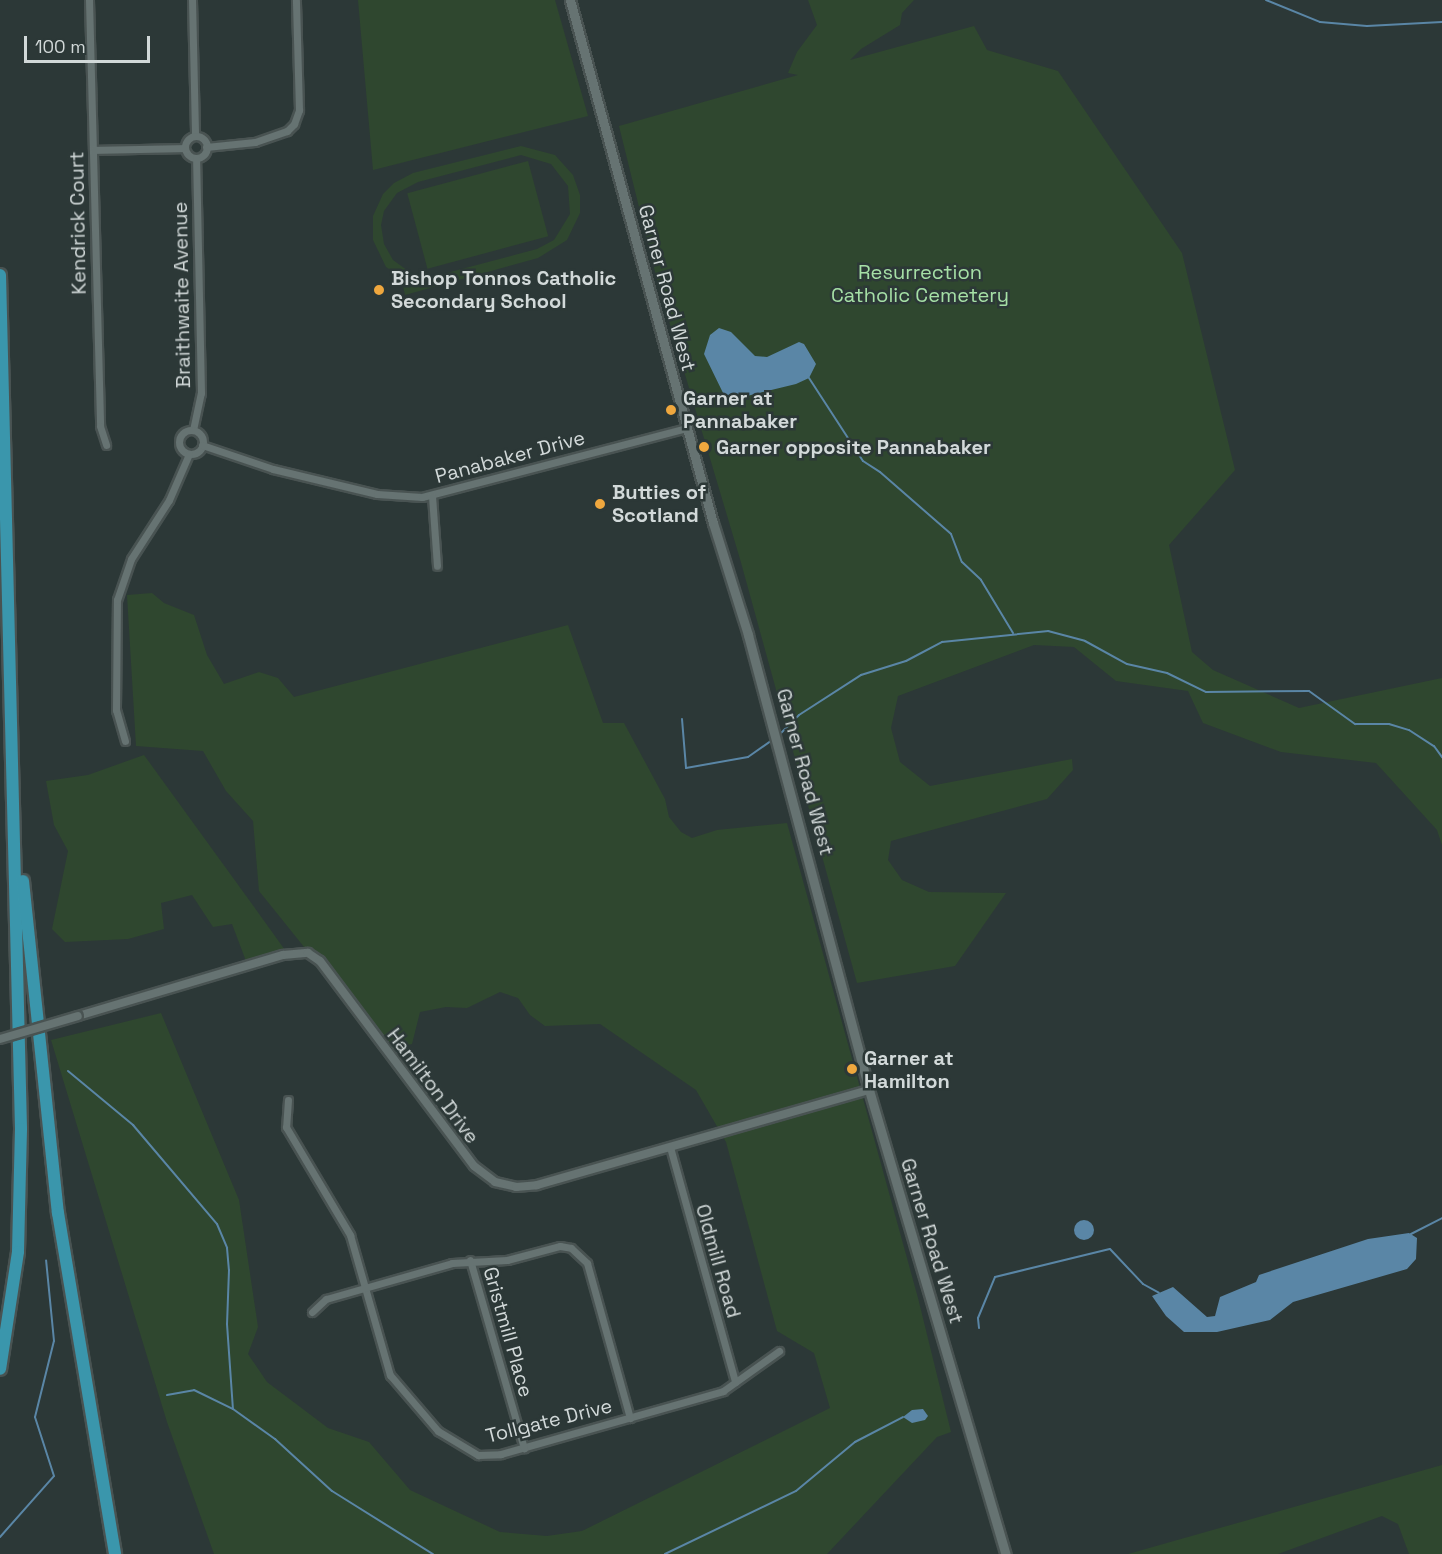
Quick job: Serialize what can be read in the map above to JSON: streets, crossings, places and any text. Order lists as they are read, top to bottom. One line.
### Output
{"streets":{"main road":["Garner Road West"],"street":["Kendrick Court","Braithwaite Avenue","Panabaker Drive","Hamilton Drive","Oldmill Road","Gristmill Place","Tollgate Drive"]},"crossings":[["Garner Road West","Panabaker Drive"],["Garner Road West","Hamilton Drive"],["Braithwaite Avenue","Panabaker Drive"],["Hamilton Drive","Oldmill Road"],["Oldmill Road","Tollgate Drive"],["Gristmill Place","Tollgate Drive"]],"parks":["Resurrection Catholic Cemetery"],"places":["Bishop Tonnos Catholic Secondary School","Garner at Pannabaker","Garner opposite Pannabaker","Butties of Scotland","Garner at Hamilton"],"scale_bar":"100 m"}
